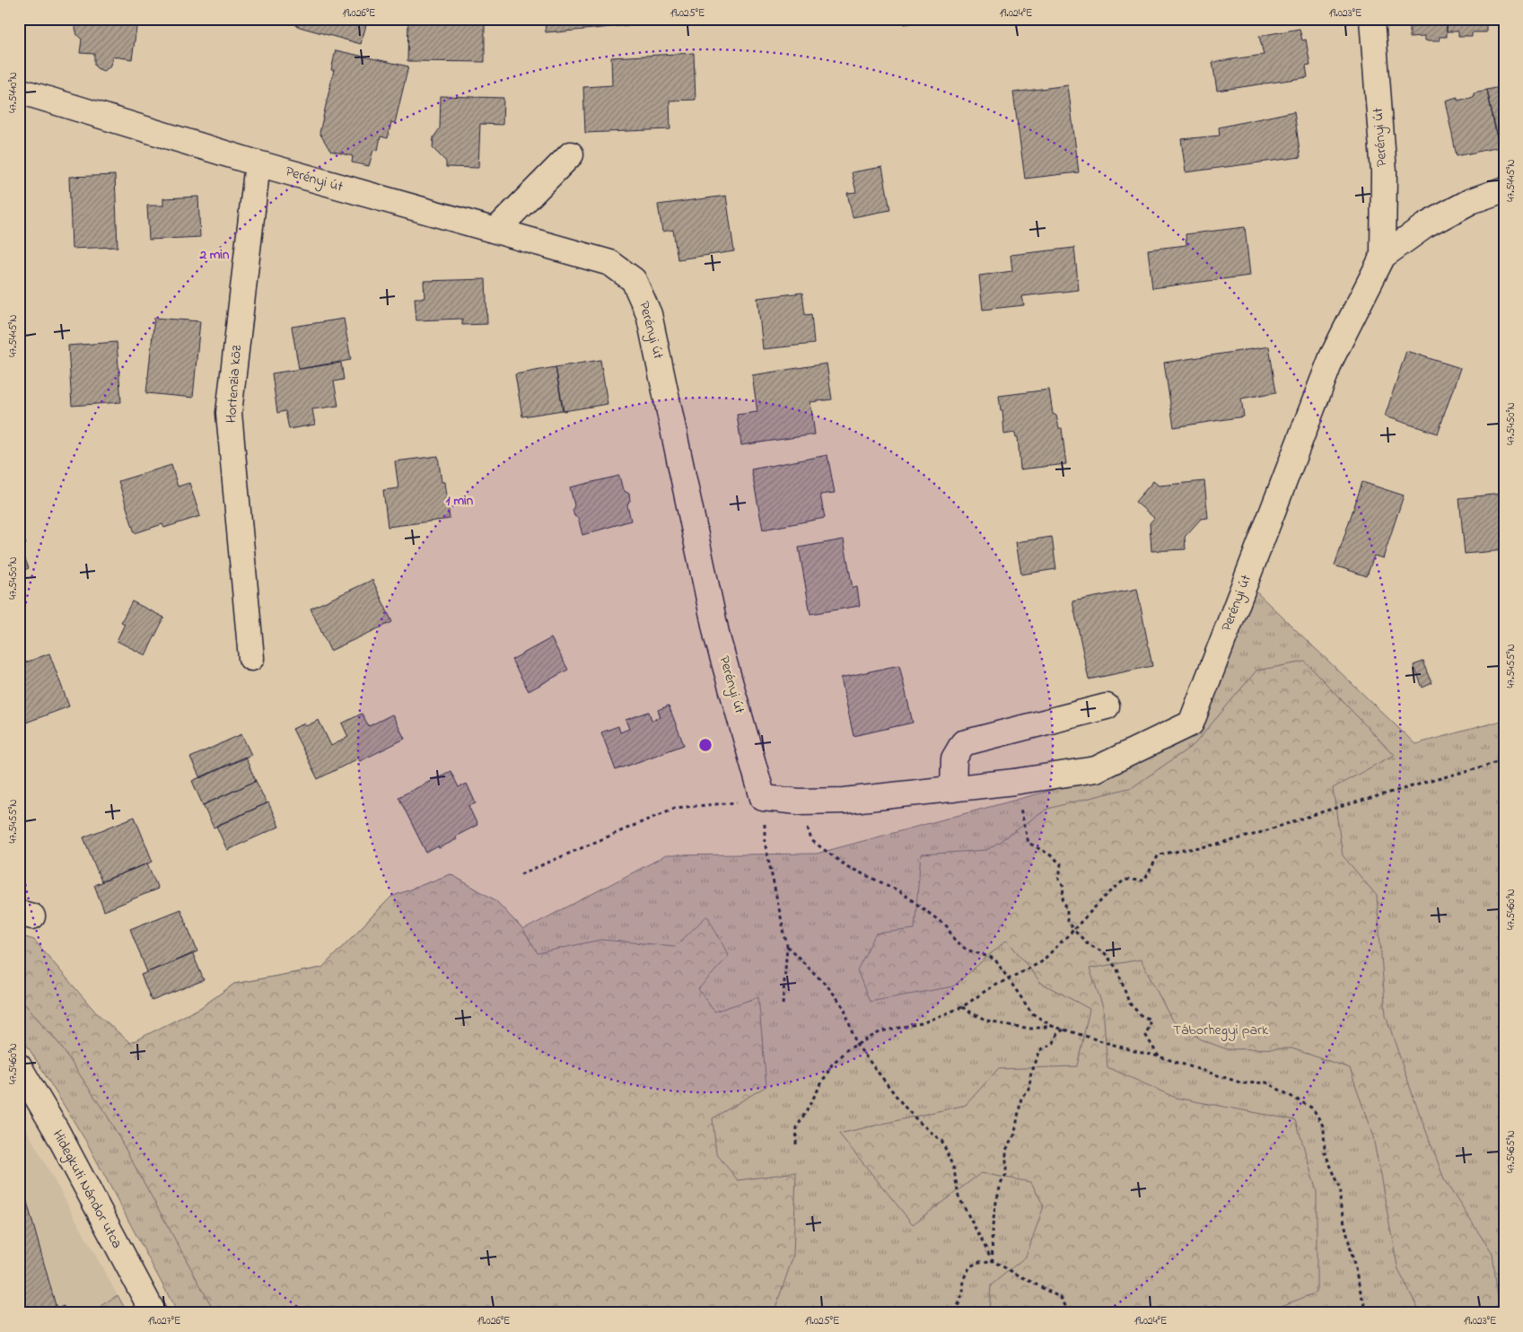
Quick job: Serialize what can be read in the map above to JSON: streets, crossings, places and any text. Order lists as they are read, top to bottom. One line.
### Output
{"streets":{"street":["Perényi út","Hortenzia köz","Hidegkuti Nándor utca"]},"crossings":[["Perényi út","Hortenzia köz"]],"parks":["Táborhegyi park"],"coordinates":["19.026°E","19.025°E","19.024°E","19.023°E","47.5440°N","47.5445°N","47.5450°N","47.5455°N","47.5460°N","47.5465°N","19.027°E"],"rings":["2 min","1 min"]}
